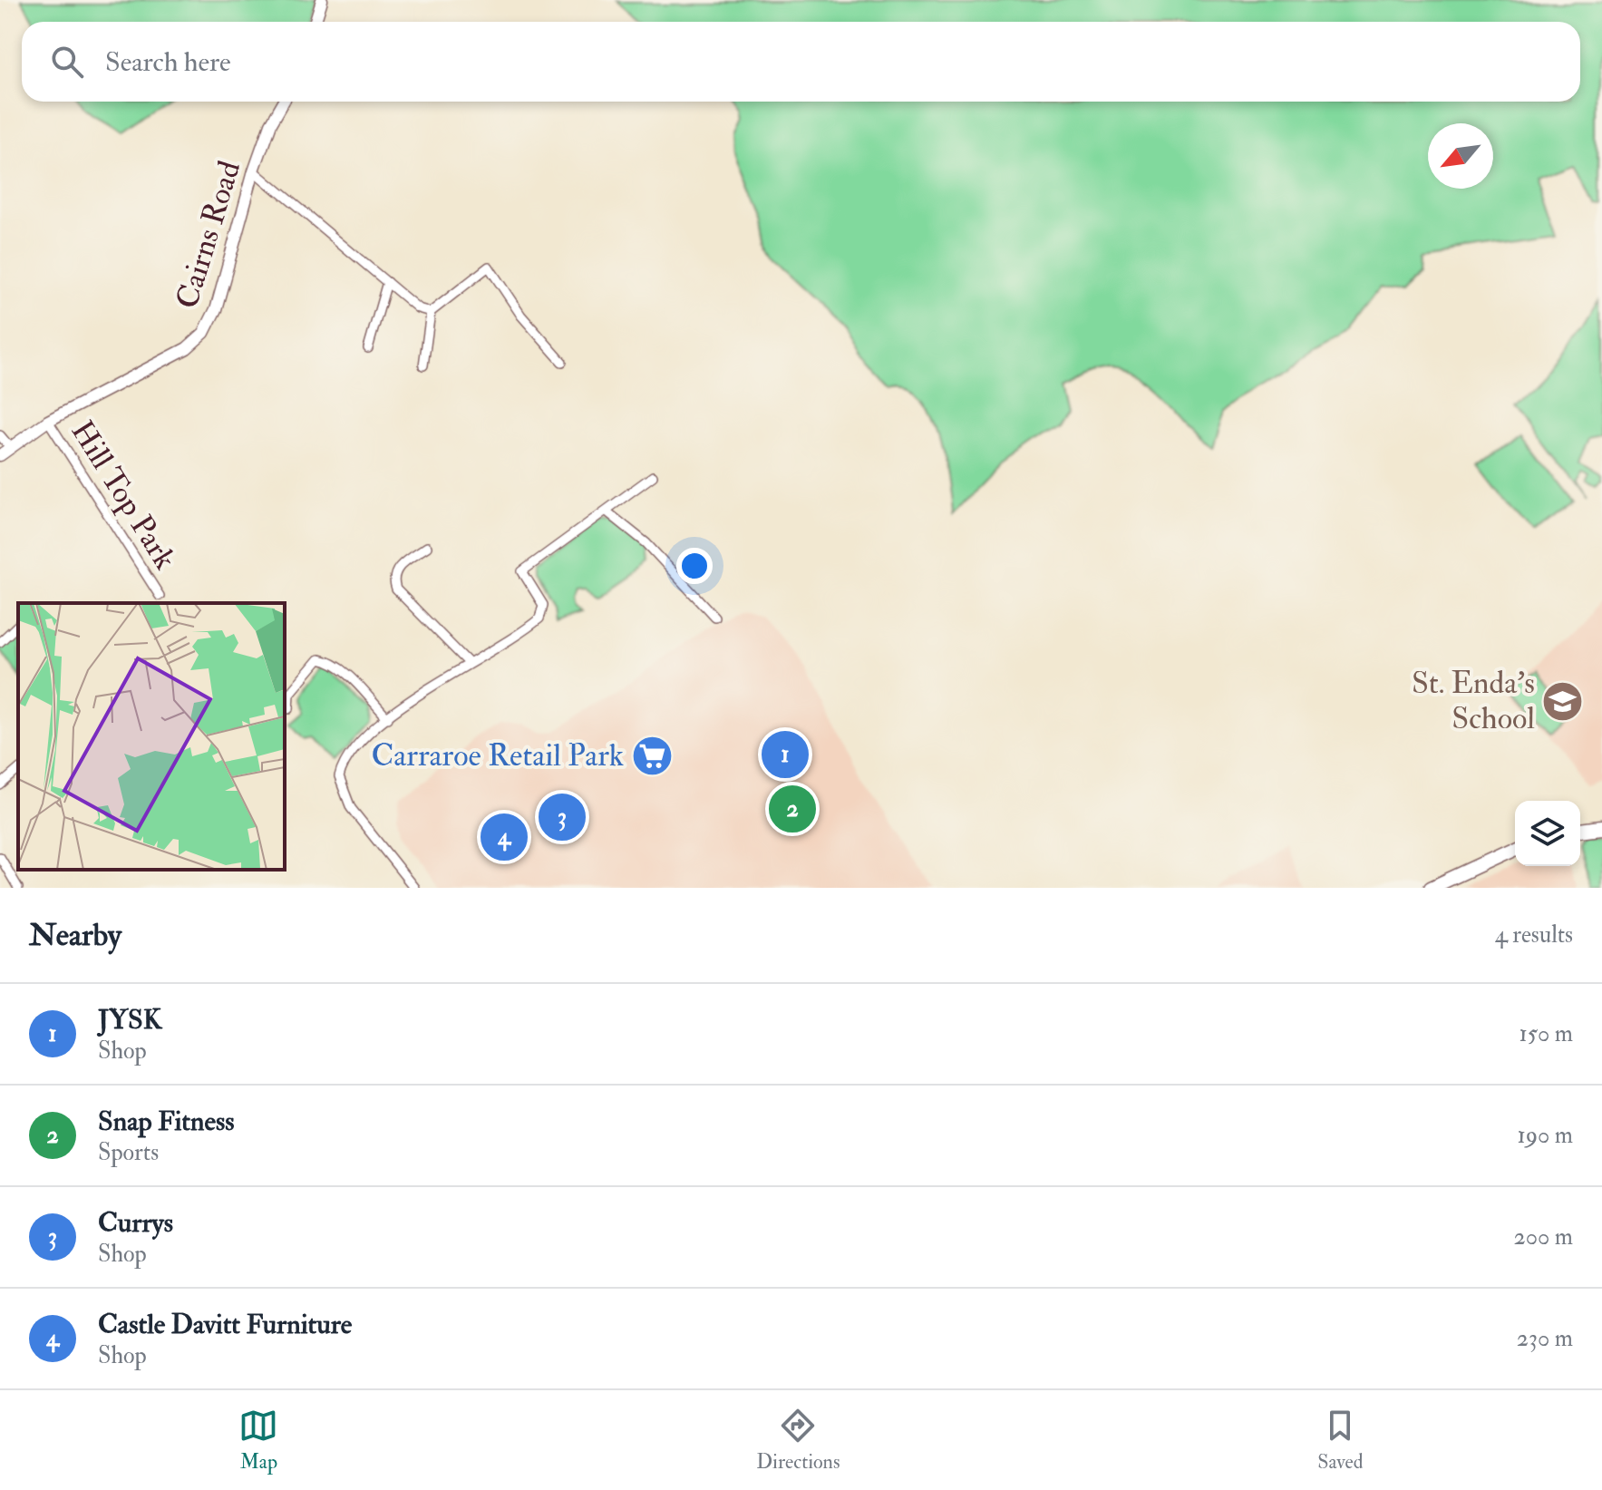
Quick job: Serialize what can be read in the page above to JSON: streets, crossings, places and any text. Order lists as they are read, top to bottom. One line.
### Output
{"streets":{"street":["Cairns Road","Hill Top Park"]},"crossings":[["Cairns Road","Hill Top Park"]],"places":{"school or university":["St. Enda's School"],"supermarket":["Carraroe Retail Park"]},"north":"bottom left","page":{"search":"Search here","pins":["1","2","3","4"],"heading":["Nearby","4 results"],"list":[{"mark":"1","name":"JYSK","note":"Shop","value":"150 m"},{"mark":"2","name":"Snap Fitness","note":"Sports","value":"190 m"},{"mark":"3","name":"Currys","note":"Shop","value":"200 m"},{"mark":"4","name":"Castle Davitt Furniture","note":"Shop","value":"230 m"}],"nav":["Map","Directions","Saved"]}}
